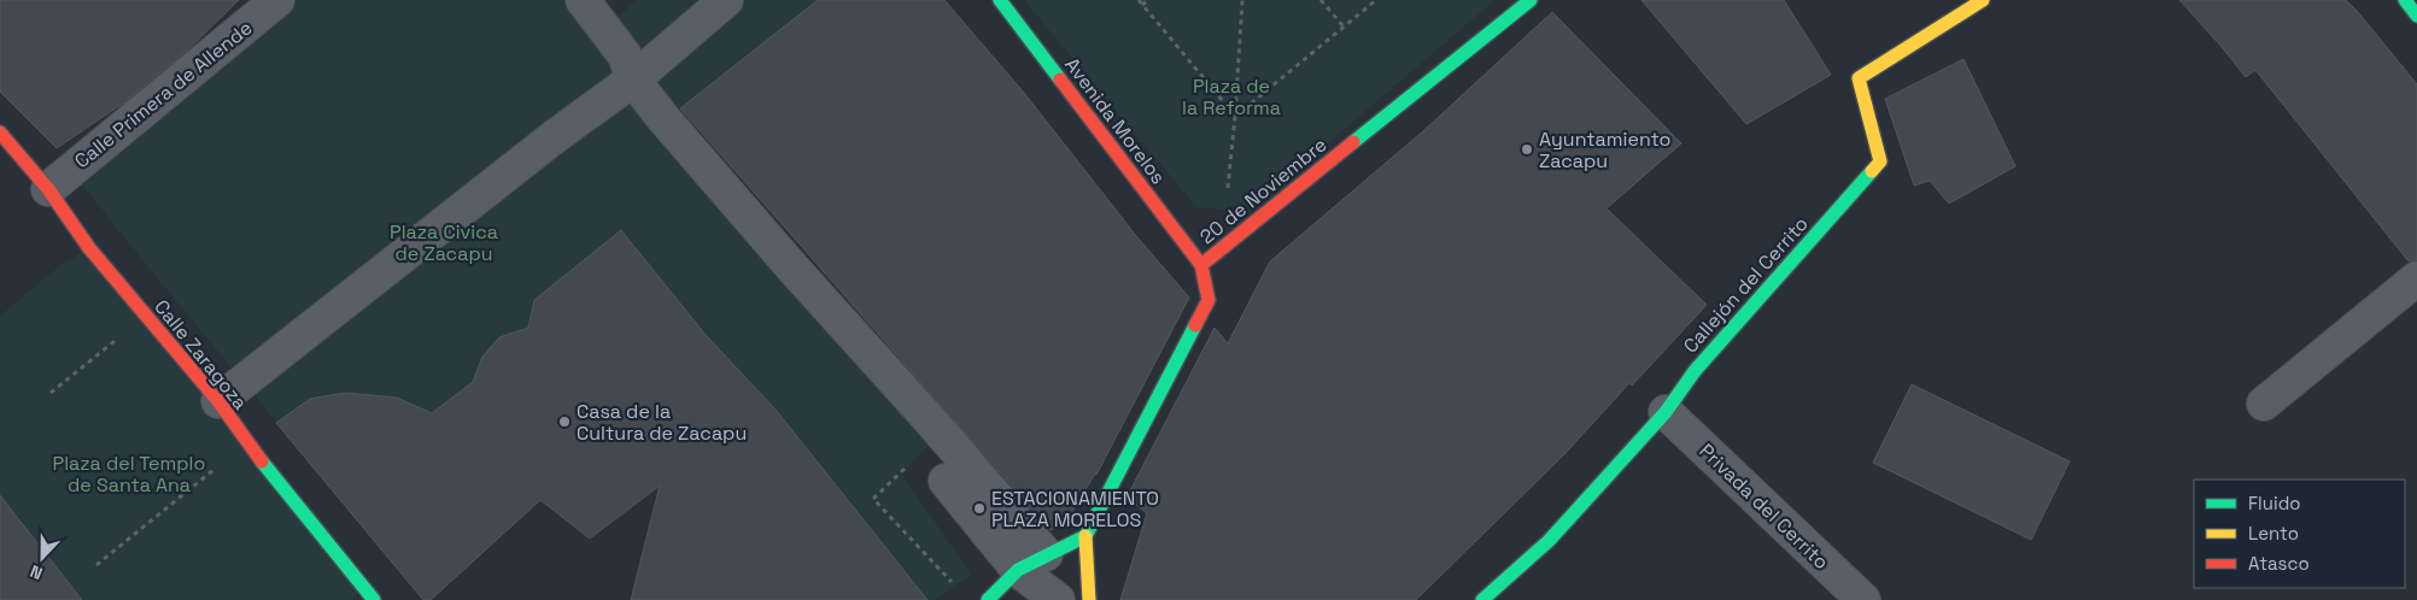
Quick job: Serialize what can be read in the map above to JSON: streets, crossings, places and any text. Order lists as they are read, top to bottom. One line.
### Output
{"streets":{"street":["Calle Primera de Allende","Avenida Morelos","20 de Noviembre","Callejón del Cerrito","Calle Zaragoza","Privada del Cerrito"]},"crossings":[["Calle Primera de Allende","Calle Zaragoza"],["Avenida Morelos","20 de Noviembre"],["Callejón del Cerrito","Privada del Cerrito"]],"parks":["Plaza de la Reforma","Plaza Civica de Zacapu","Plaza del Templo de Santa Ana"],"places":["Ayuntamiento Zacapu","Casa de la Cultura de Zacapu","ESTACIONAMIENTO PLAZA MORELOS"],"legend":["Fluido","Lento","Atasco"],"north":"bottom"}
